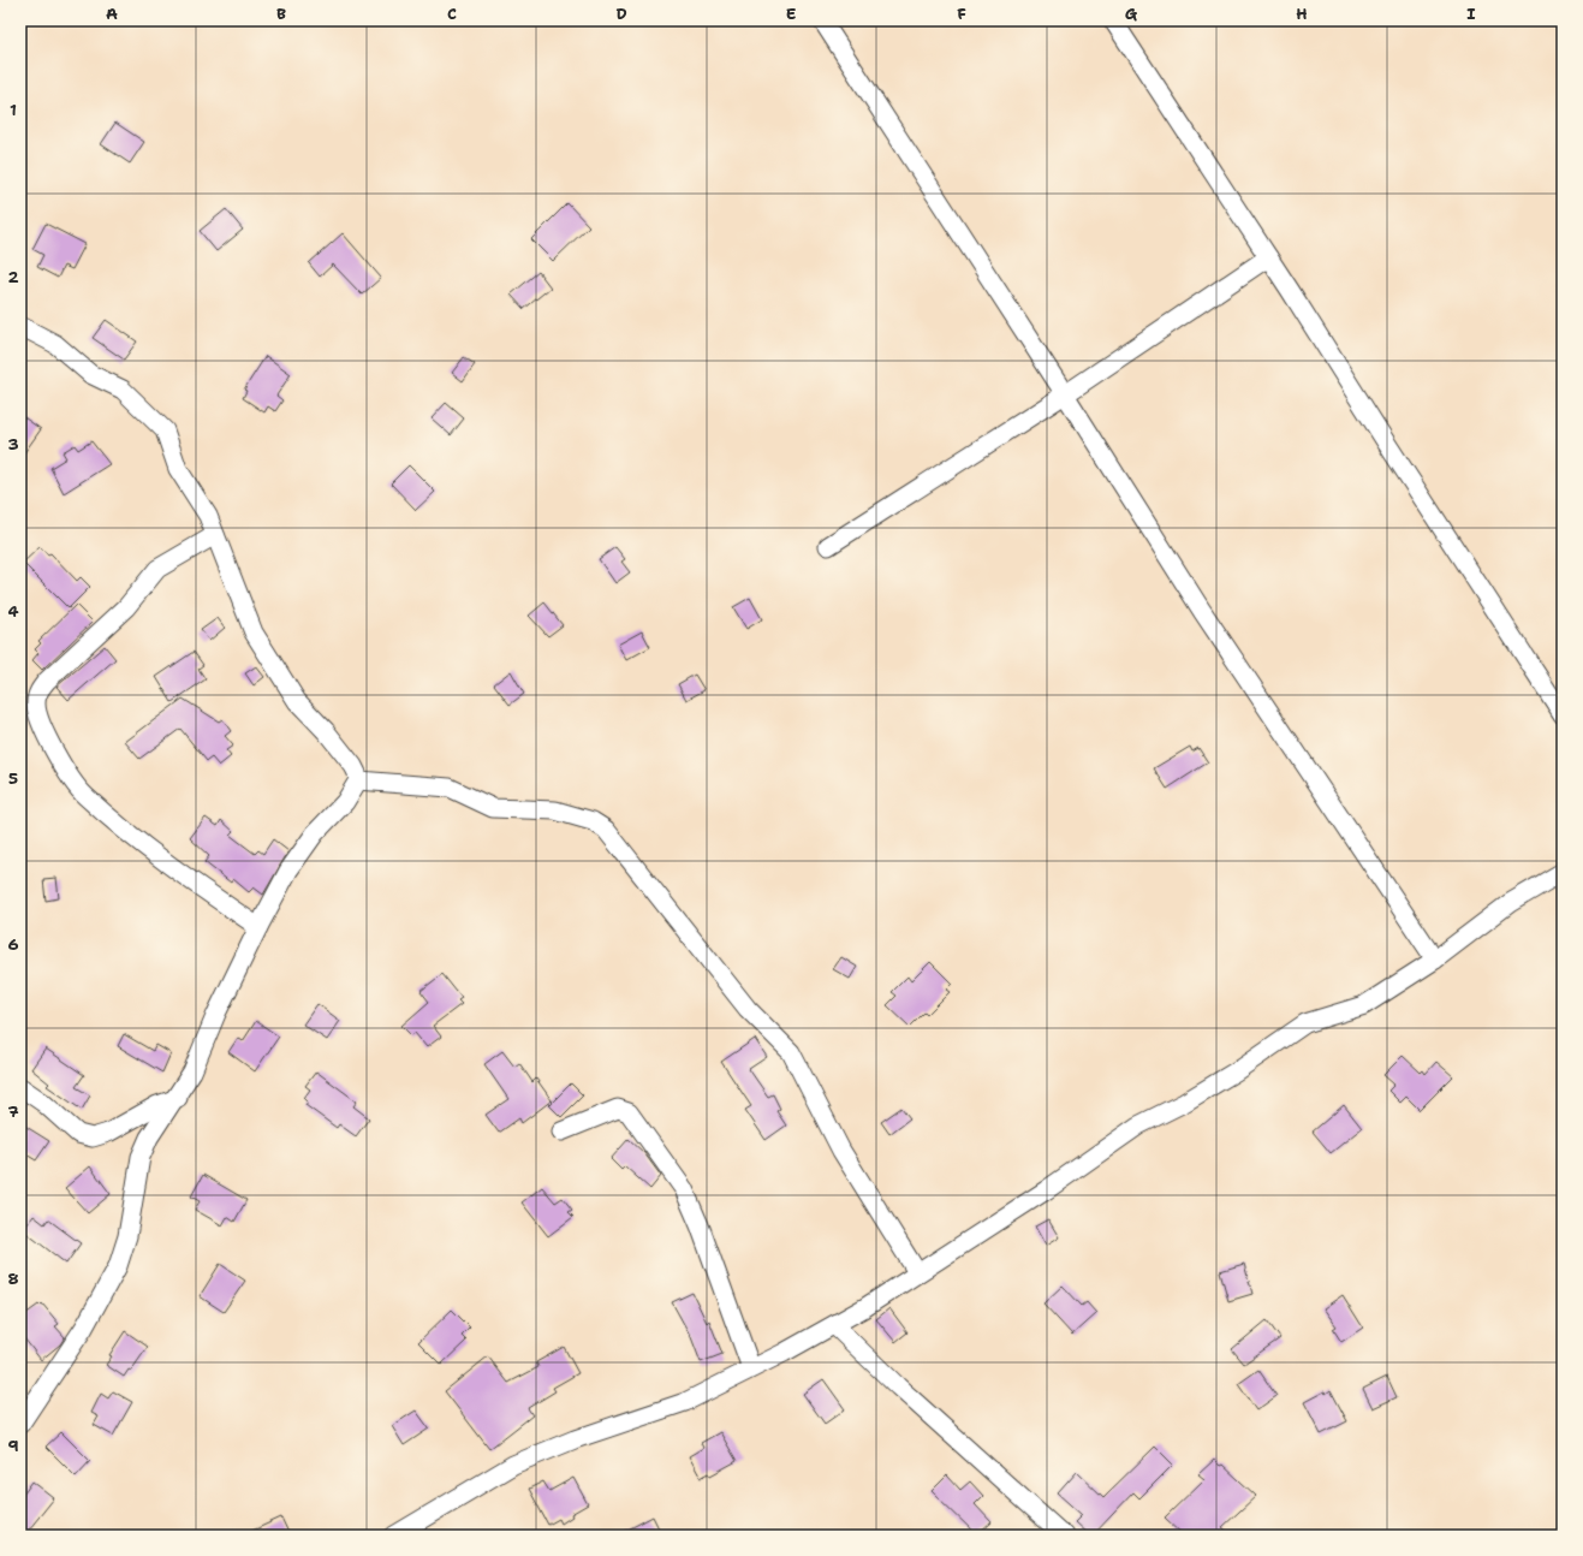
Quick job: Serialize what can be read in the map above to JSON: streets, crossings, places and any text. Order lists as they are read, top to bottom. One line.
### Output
{"grid":{"columns":["A","B","C","D","E","F","G","H","I"],"rows":["1","2","3","4","5","6","7","8","9"]}}
